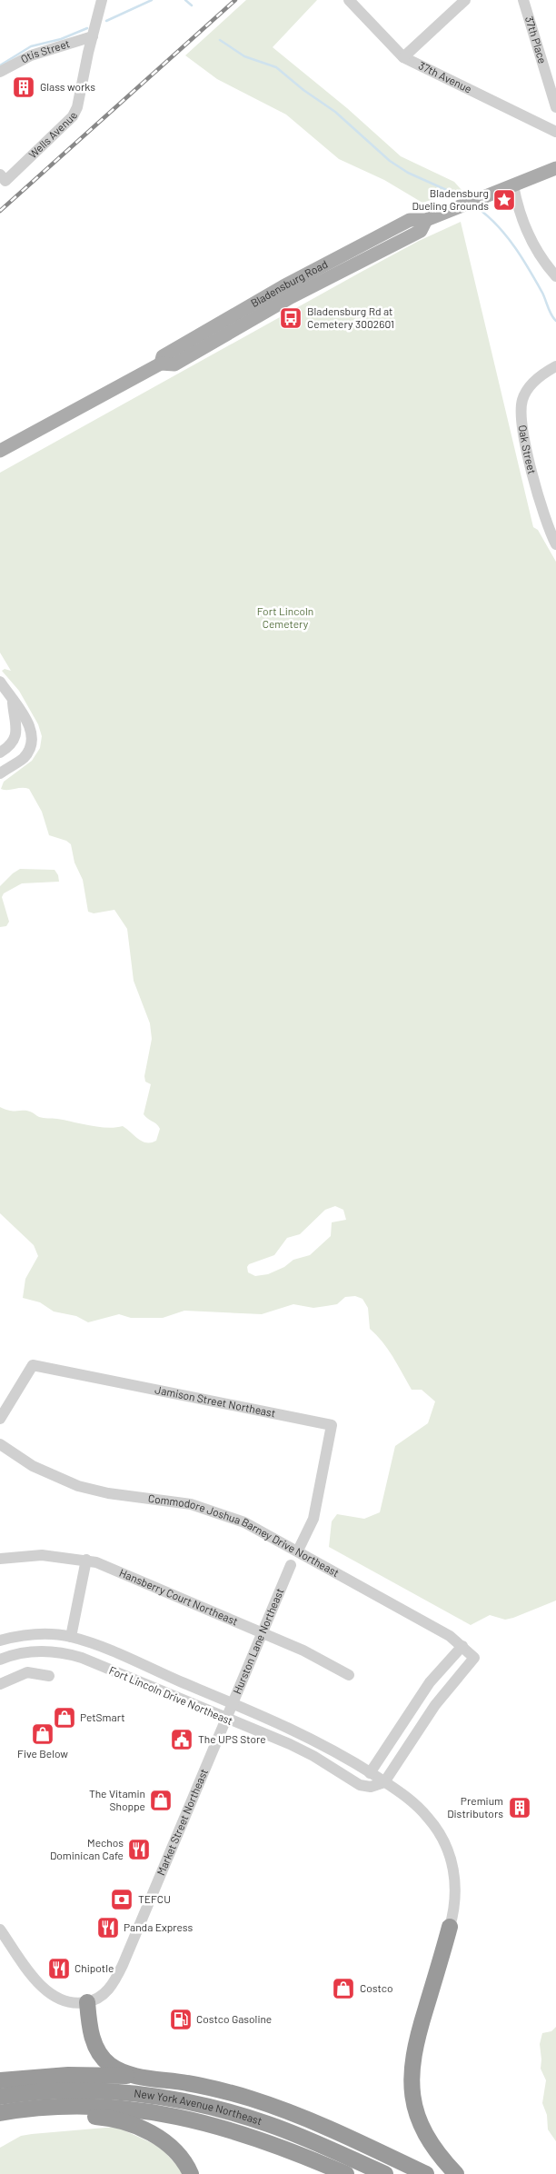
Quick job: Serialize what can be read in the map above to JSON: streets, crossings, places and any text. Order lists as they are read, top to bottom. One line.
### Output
{"streets":{"highway":["New York Avenue Northeast"],"main road":["Bladensburg Road"],"street":["37th Place","Otis Street","37th Avenue","Wells Avenue","Oak Street","Jamison Street Northeast","Commodore Joshua Barney Drive Northeast","Hansberry Court Northeast","Hurston Lane Northeast","Fort Lincoln Drive Northeast","Market Street Northeast"]},"crossings":[["Otis Street","Wells Avenue"],["Jamison Street Northeast","Commodore Joshua Barney Drive Northeast"],["Commodore Joshua Barney Drive Northeast","Fort Lincoln Drive Northeast"],["Hansberry Court Northeast","Hurston Lane Northeast"],["Hurston Lane Northeast","Fort Lincoln Drive Northeast"],["Hurston Lane Northeast","Market Street Northeast"],["Fort Lincoln Drive Northeast","Market Street Northeast"]],"parks":["Fort Lincoln Cemetery"],"places":{"building":["Glass works","Premium Distributors"],"place":["Bladensburg Dueling Grounds"],"bus stop":["Bladensburg Rd at Cemetery 3002601"],"shop":["PetSmart","Five Below","The Vitamin Shoppe","Costco"],"public building":["The UPS Store"],"restaurant":["Mechos Dominican Cafe","Panda Express","Chipotle"],"bank":["TEFCU"],"fuel station":["Costco Gasoline"]}}
